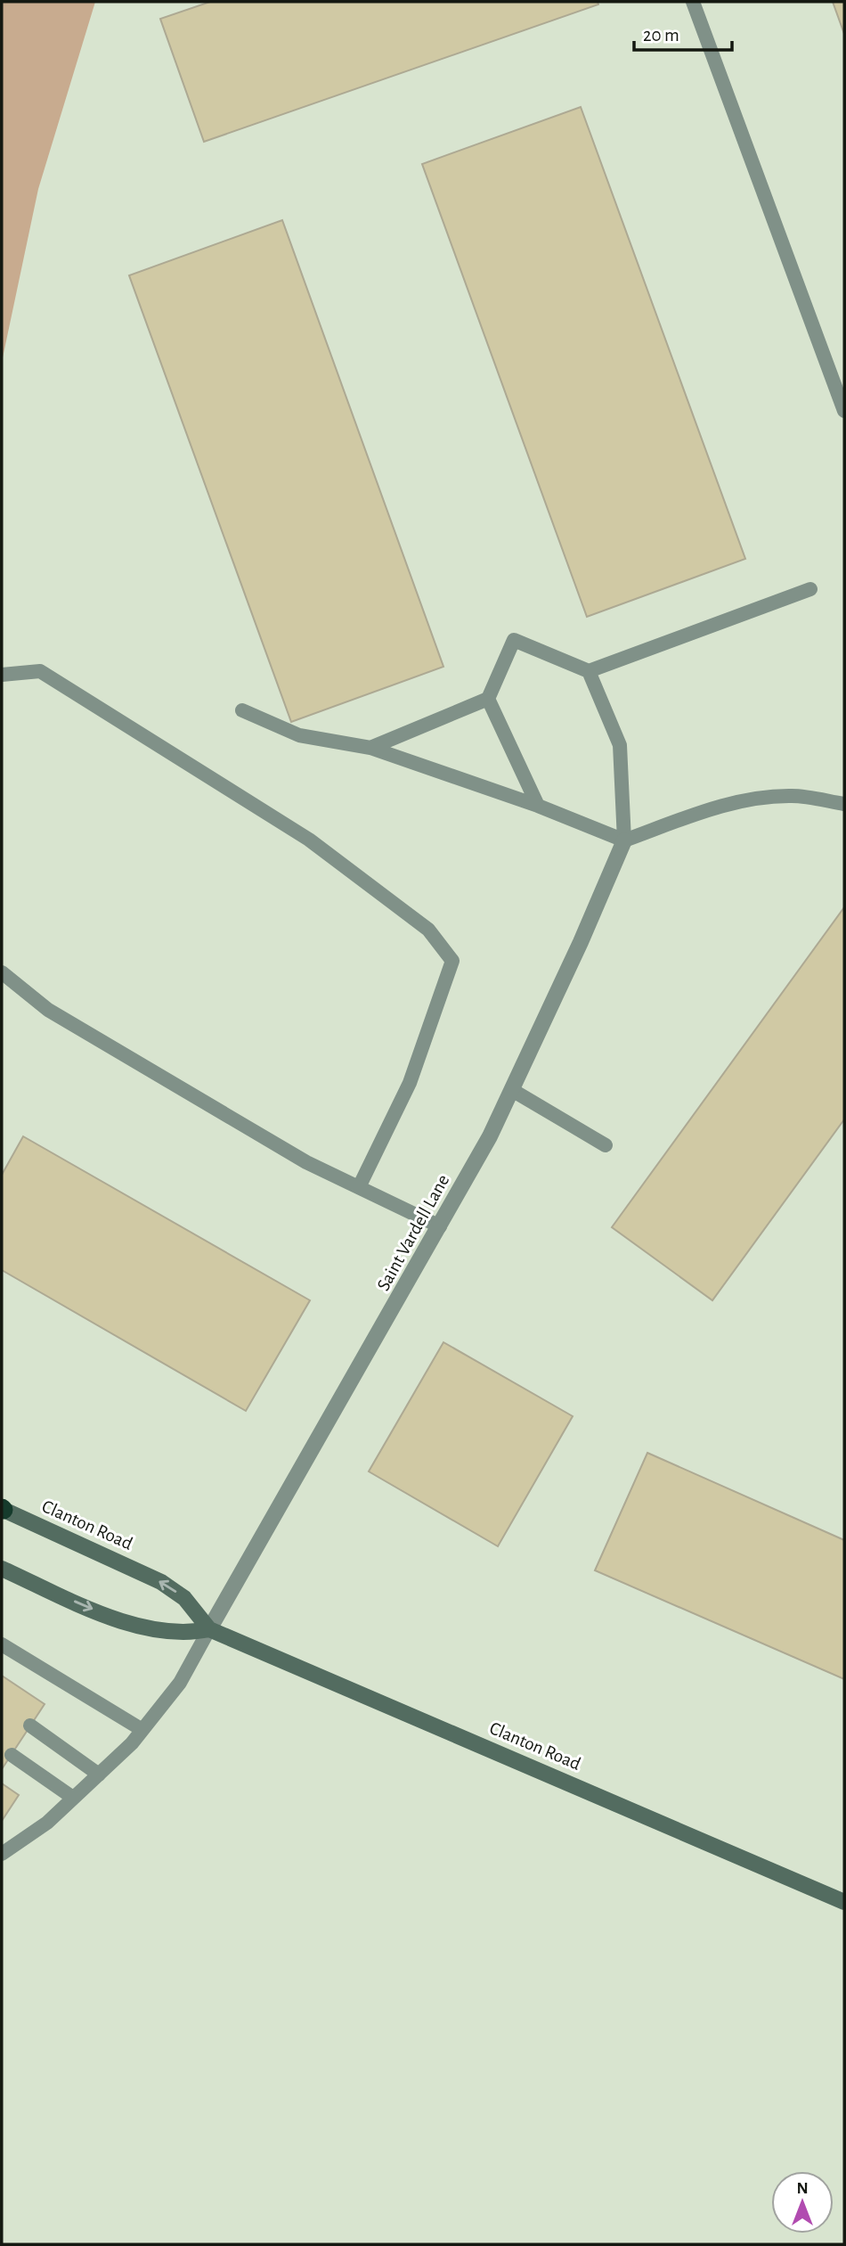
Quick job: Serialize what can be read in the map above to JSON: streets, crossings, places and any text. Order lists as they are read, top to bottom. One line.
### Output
{"streets":{"main road":["Clanton Road"],"street":["Saint Vardell Lane"]},"crossings":[["Saint Vardell Lane","Clanton Road"]],"scale_bar":"20 m","north":"top"}
